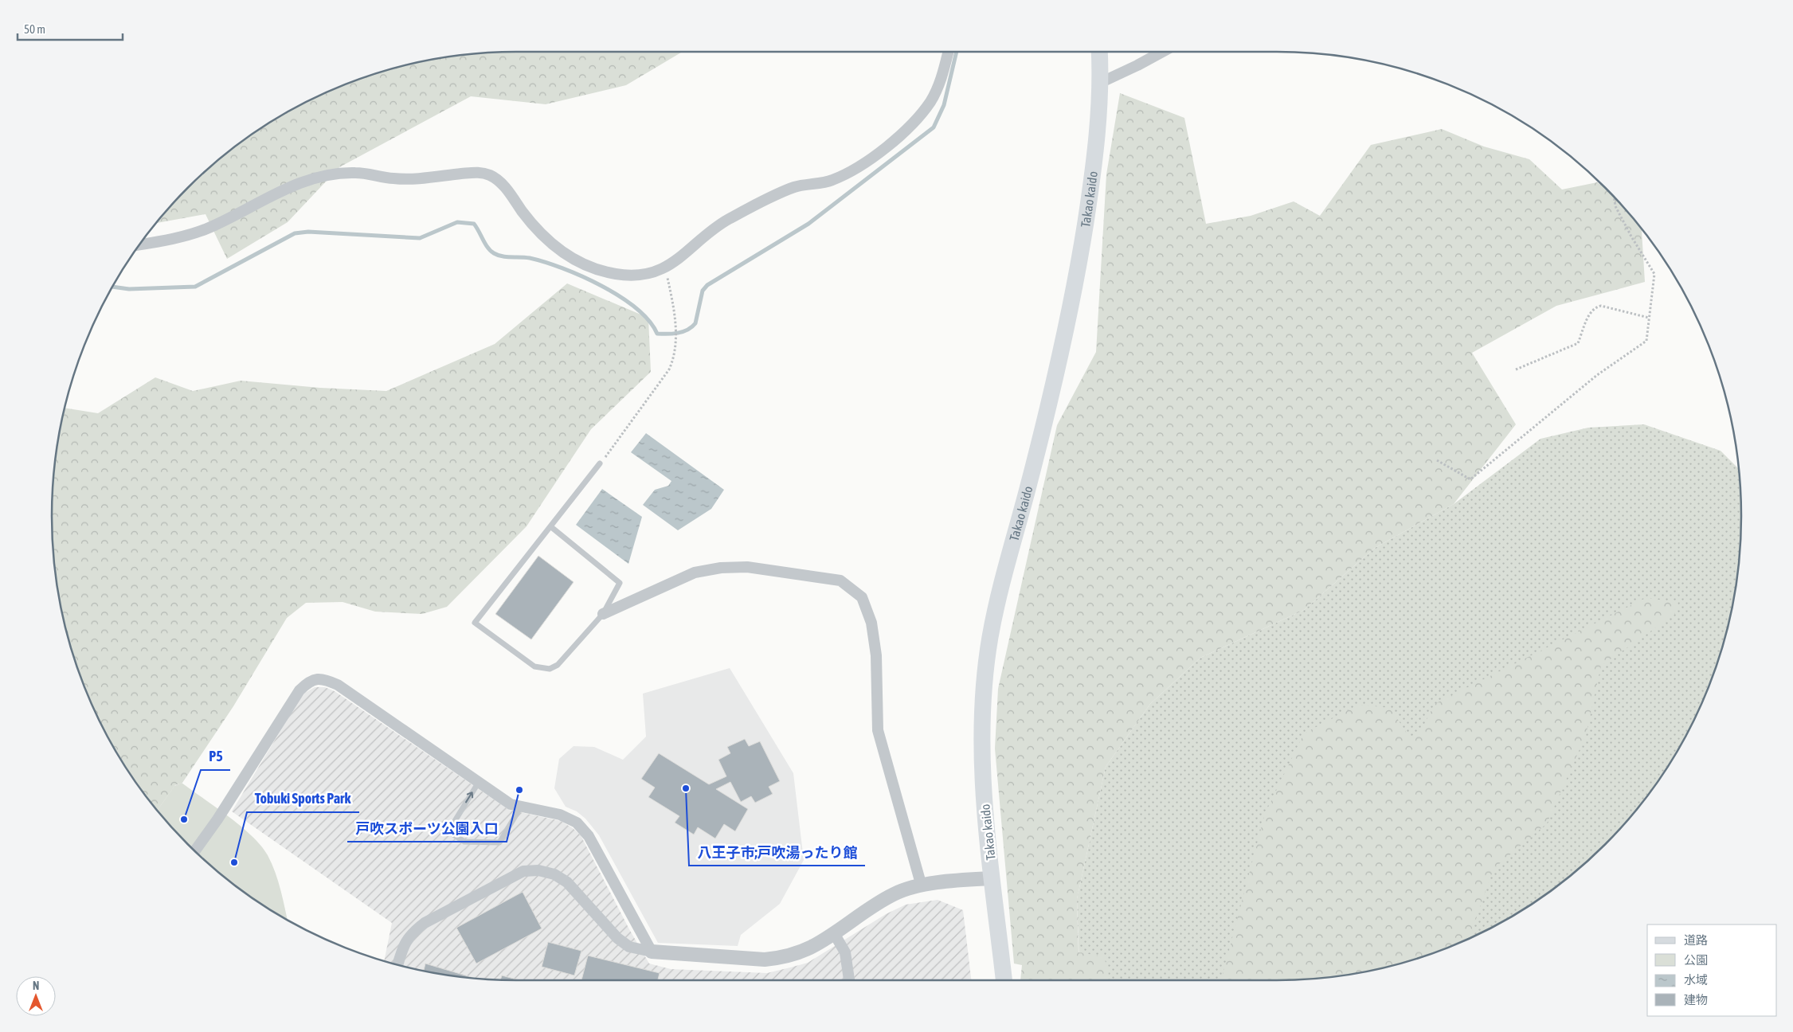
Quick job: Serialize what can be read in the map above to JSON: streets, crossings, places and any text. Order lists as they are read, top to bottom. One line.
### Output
{"streets":{"main road":["Takao kaido"]},"places":["八王子市;戸吹湯ったり館","戸吹スポーツ公園入口","P5","Tobuki Sports Park"],"legend":["道路","公園","水域","建物"],"scale_bar":"50 m","north":"top"}
